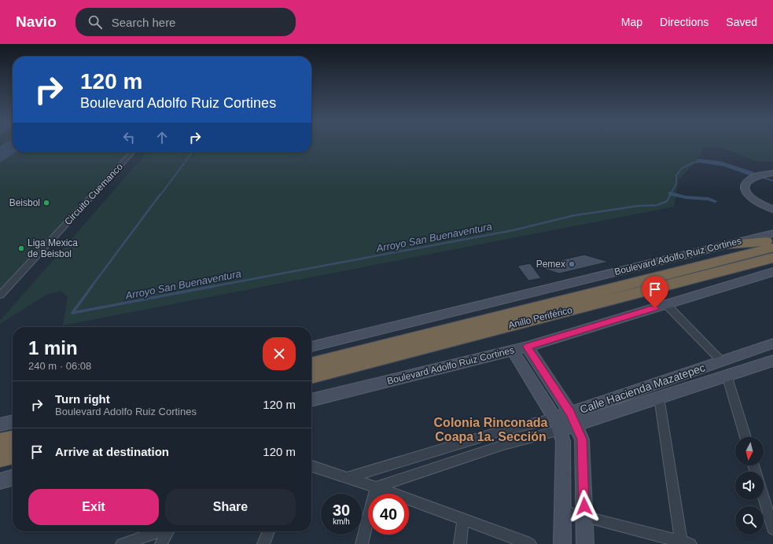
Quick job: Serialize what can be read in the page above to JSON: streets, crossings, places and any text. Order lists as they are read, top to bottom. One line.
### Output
{"streets":{"highway":["Anillo Periférico"],"main road":["Boulevard Adolfo Ruiz Cortines","Calle Hacienda Mazatepec"],"street":["Circuito Cuemanco"]},"crossings":[["Boulevard Adolfo Ruiz Cortines","Anillo Periférico"]],"districts":["Colonia Rinconada Coapa 1a. Sección"],"water":["Arroyo San Buenaventura"],"places":["Beisbol","Liga Mexica de Beisbol","Pemex"],"north":"bottom","page":{"header":"Navio","search":"Search here","nav":["Map","Directions","Saved"],"turn":["120 m","Boulevard Adolfo Ruiz Cortines"],"heading":["1 min","240 m · 06:08"],"list":[{"name":"Turn right","note":"Boulevard Adolfo Ruiz Cortines","value":"120 m"},{"name":"Arrive at destination","value":"120 m"}],"buttons":["Exit","Share"],"speed":"30 km/h","limit":"40"}}
